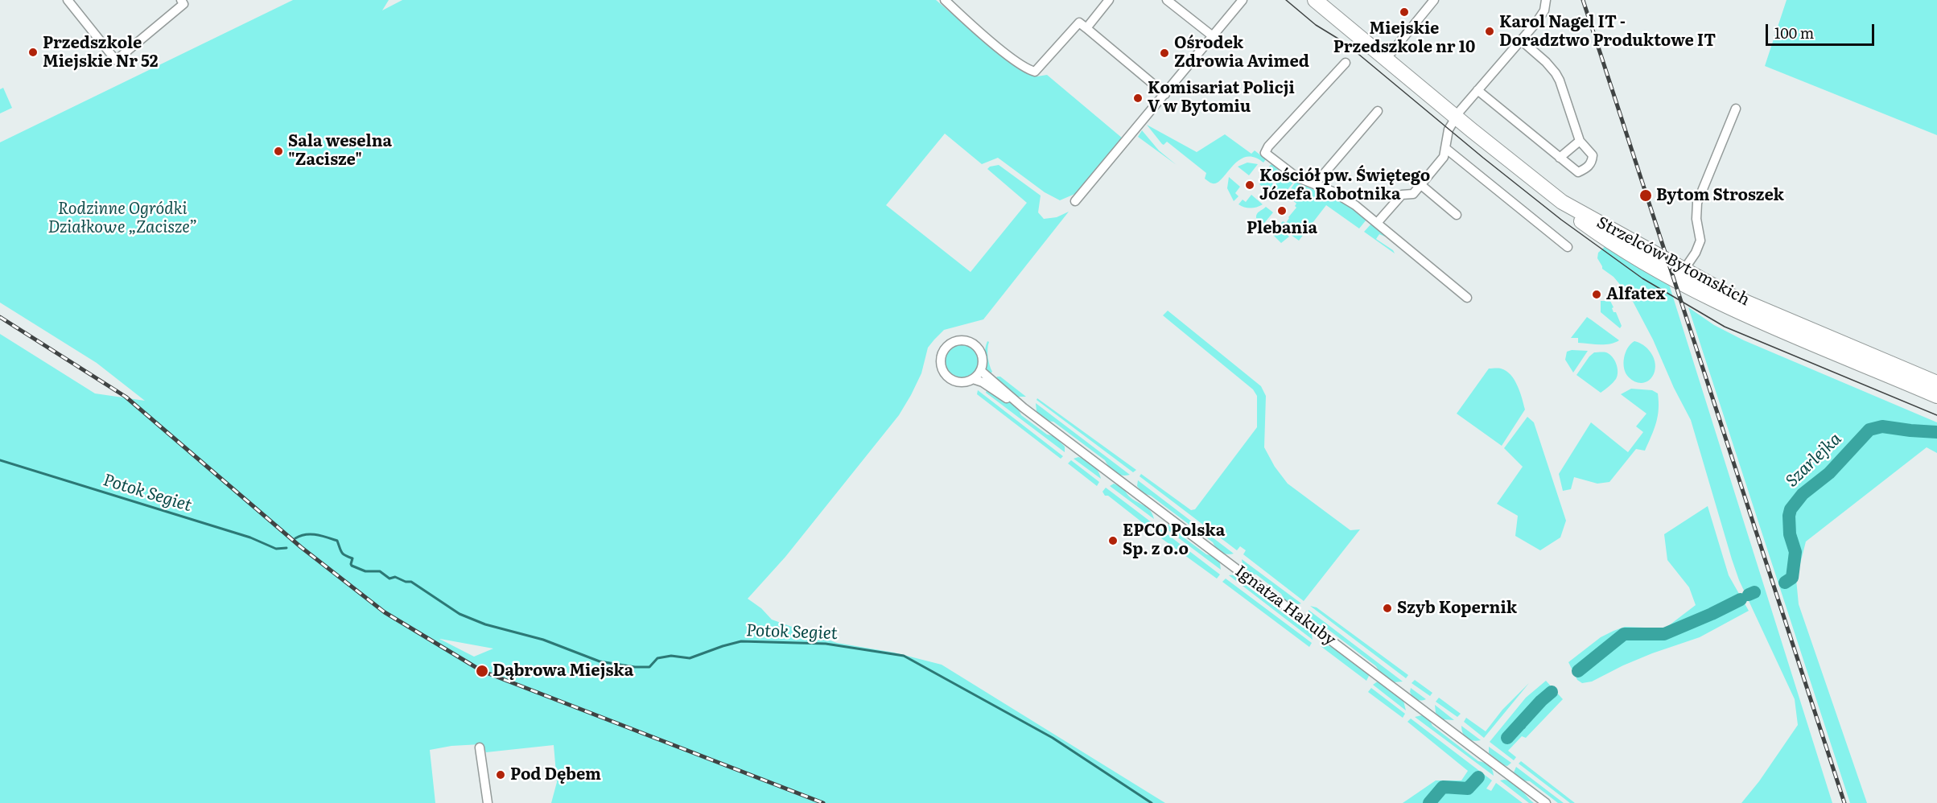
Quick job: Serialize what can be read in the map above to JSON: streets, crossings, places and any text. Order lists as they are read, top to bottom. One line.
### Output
{"streets":{"highway":["Strzelców Bytomskich"],"street":["Ignatza Hakuby"]},"water":["Szarlejka","Potok Segiet"],"parks":["Rodzinne Ogródki Działkowe „Zacisze”"],"places":["Miejskie Przedszkole nr 10","Karol Nagel IT - Doradztwo Produktowe IT","Przedszkole Miejskie Nr 52","Ośrodek Zdrowia Avimed","Komisariat Policji V w Bytomiu","Sala weselna \"Zacisze\"","Kościół pw. Świętego Józefa Robotnika","Bytom Stroszek","Plebania","Alfatex","EPCO Polska Sp. z o.o","Szyb Kopernik","Dąbrowa Miejska","Pod Dębem"],"scale_bar":"100 m"}
